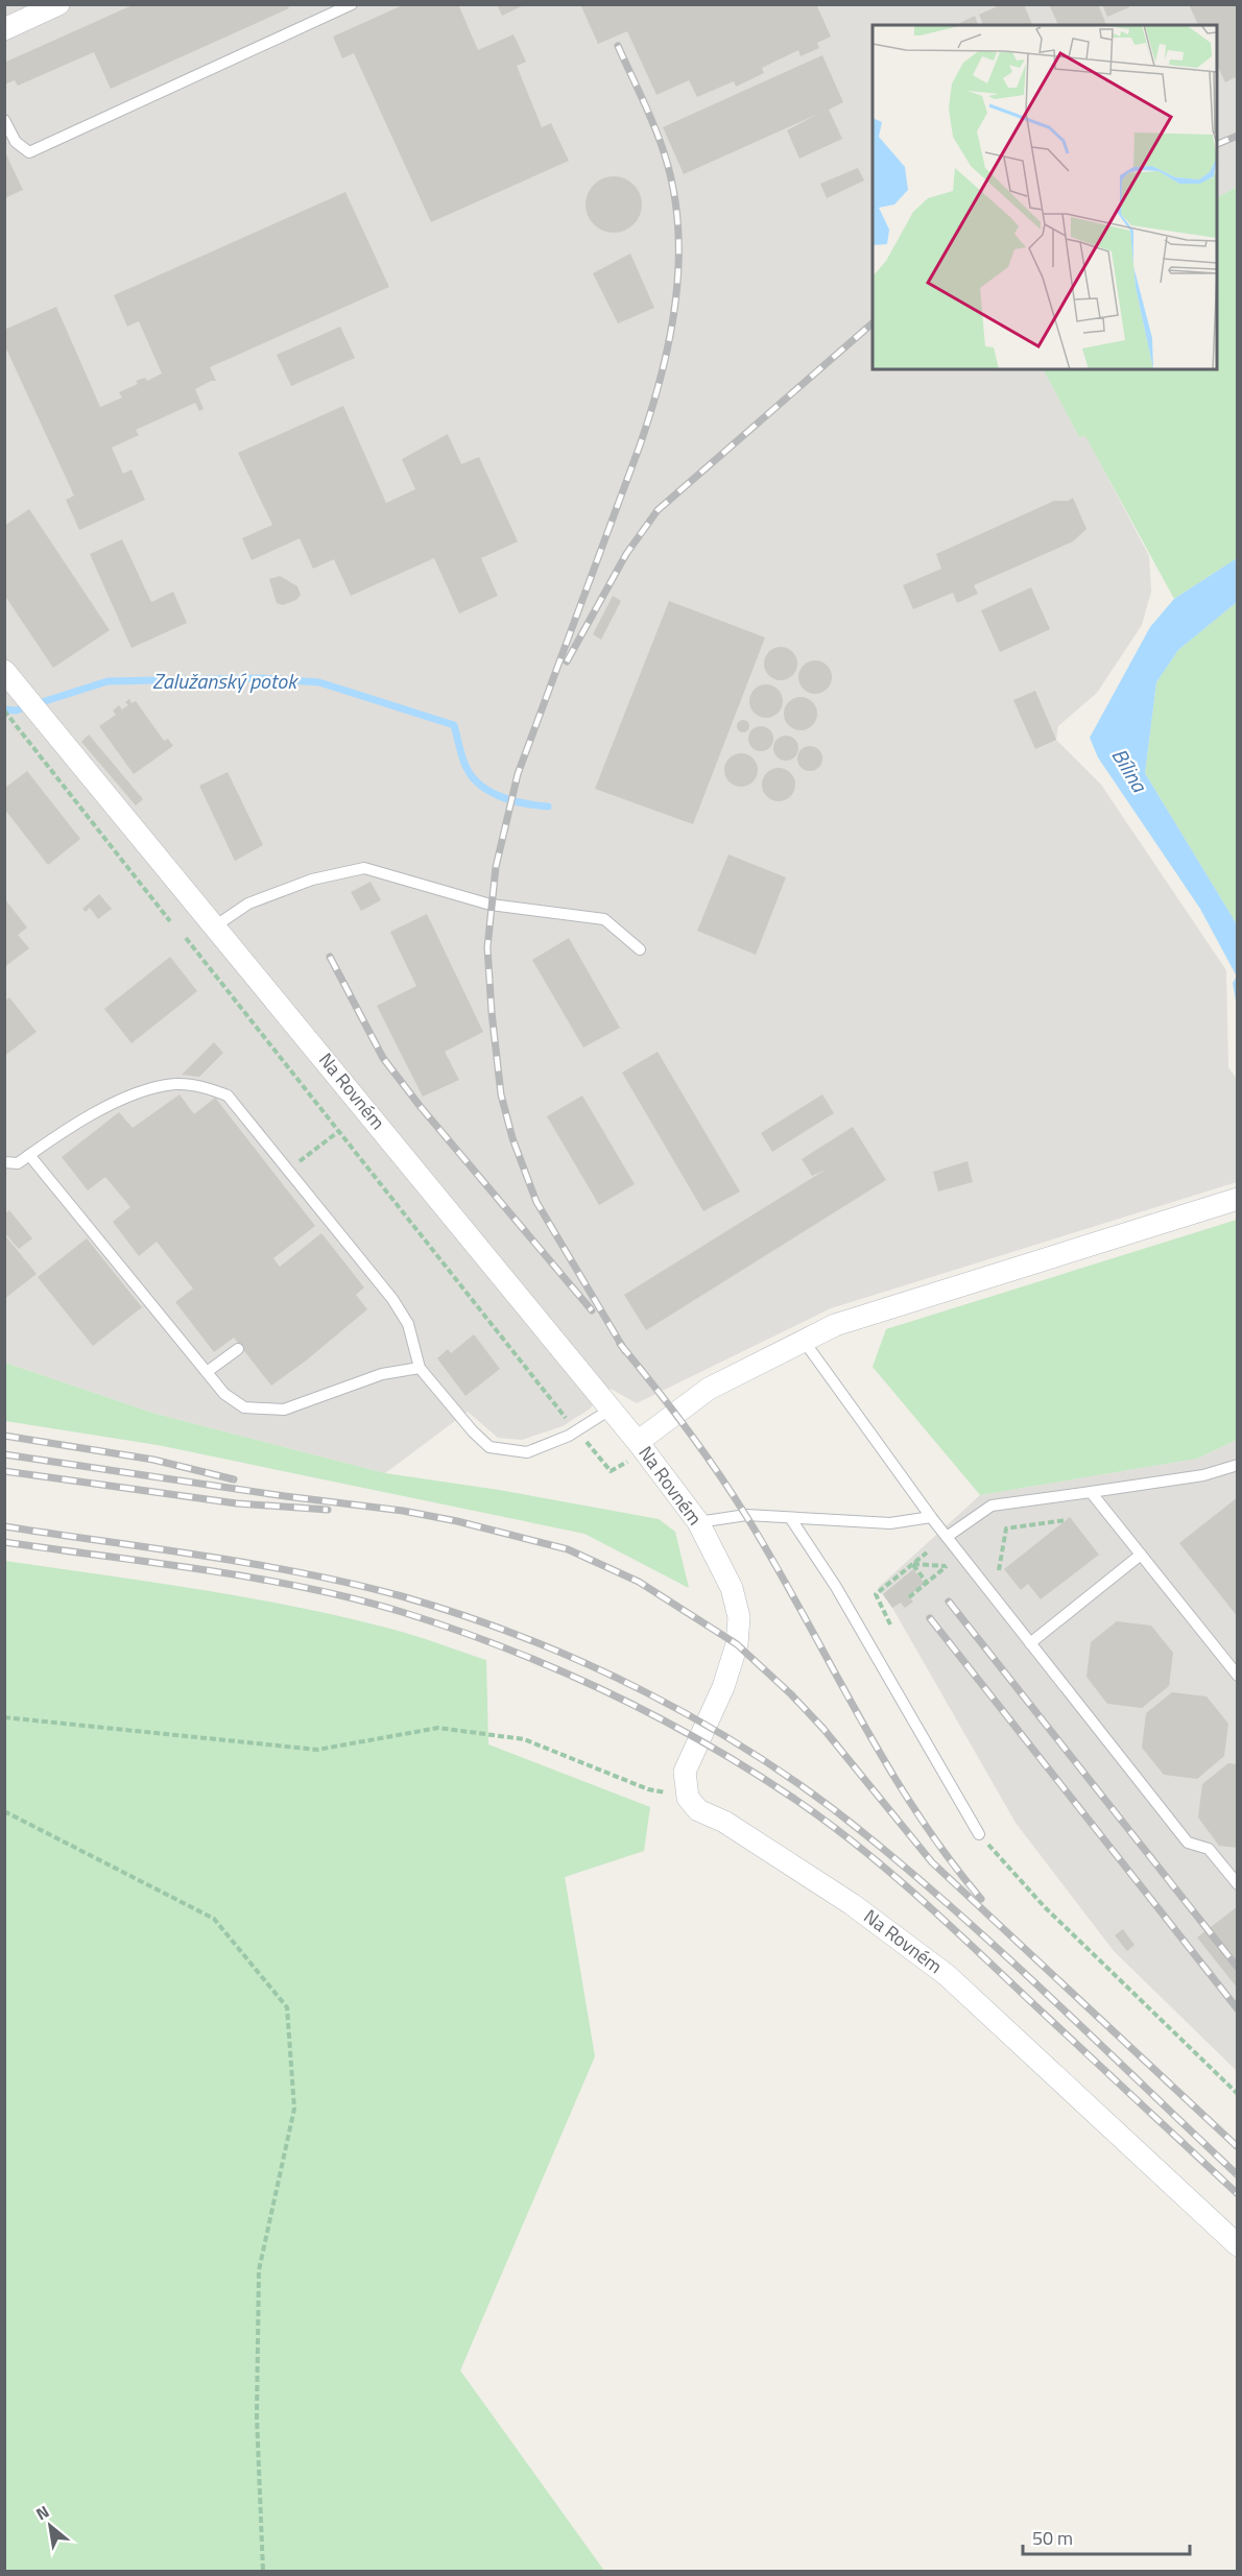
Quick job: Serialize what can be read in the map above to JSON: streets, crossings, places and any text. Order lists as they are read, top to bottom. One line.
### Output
{"streets":{"street":["Na Rovném"]},"water":["Zalužanský potok","Bílina"],"scale_bar":"50 m","north":"top left"}
